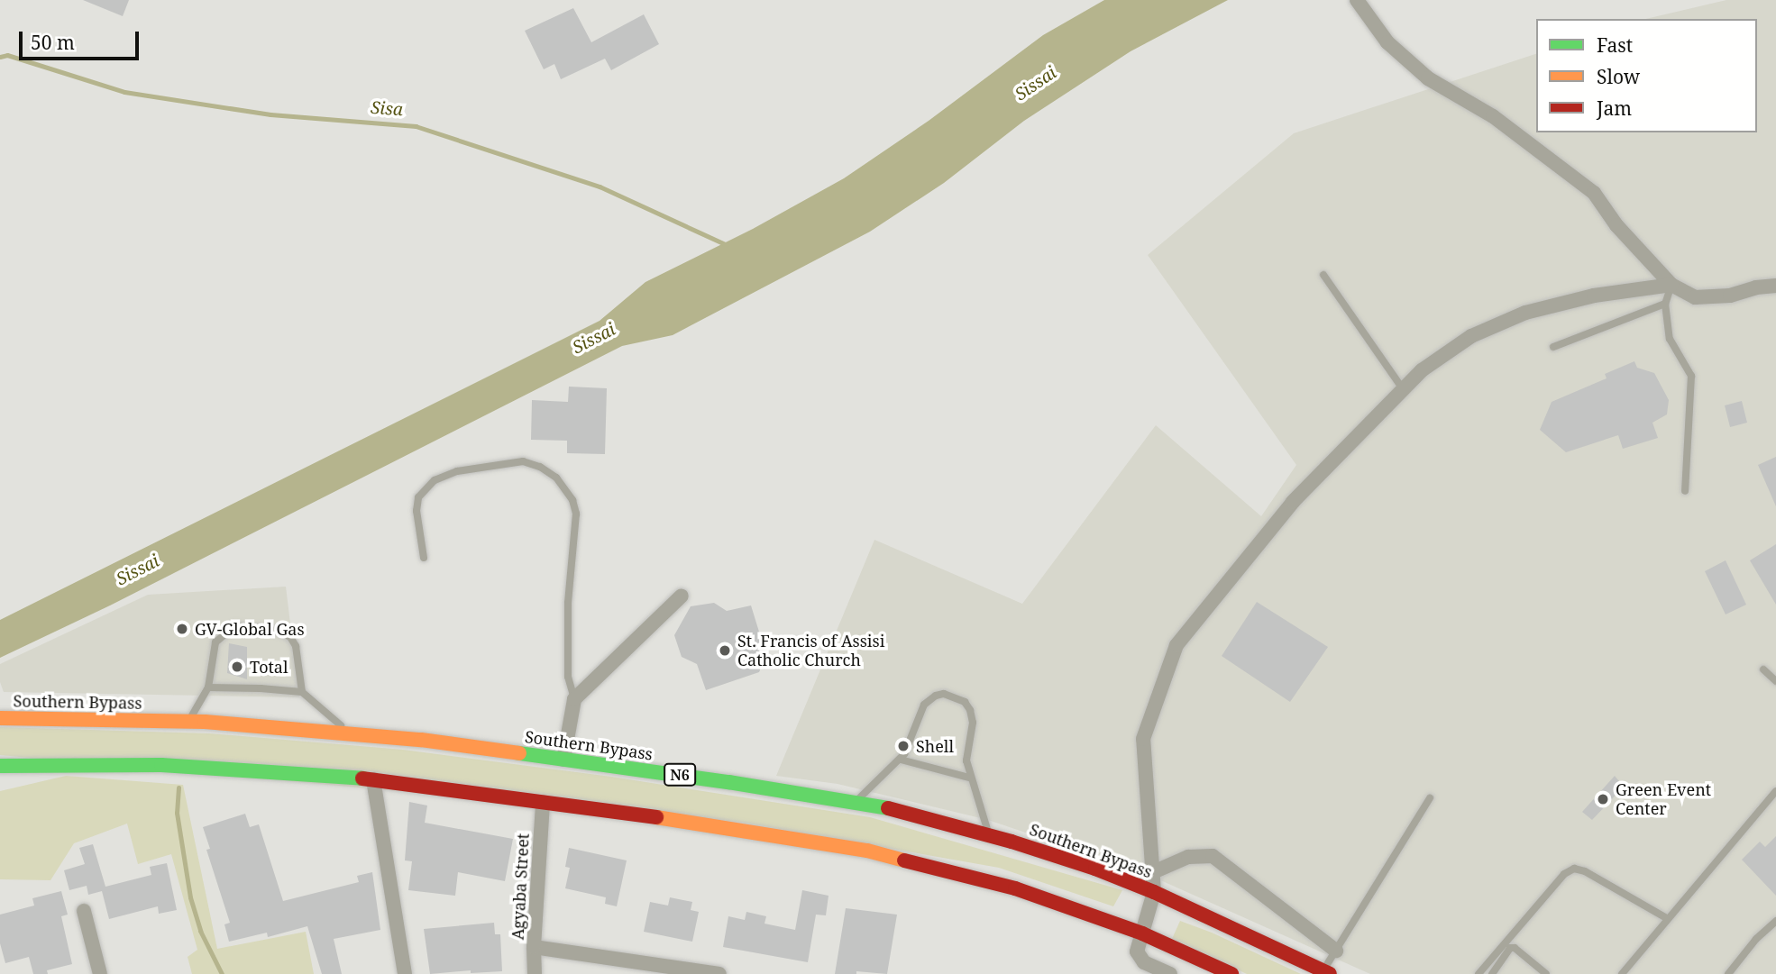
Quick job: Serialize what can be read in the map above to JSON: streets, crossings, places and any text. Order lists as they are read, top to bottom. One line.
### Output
{"streets":{"highway":["Southern Bypass","N6"],"street":["Agyaba Street"]},"water":["Sissai","Sisa"],"places":["GV-Global Gas","St. Francis of Assisi Catholic Church","Total","Shell","Green Event Center"],"legend":["Fast","Slow","Jam"],"scale_bar":"50 m"}
